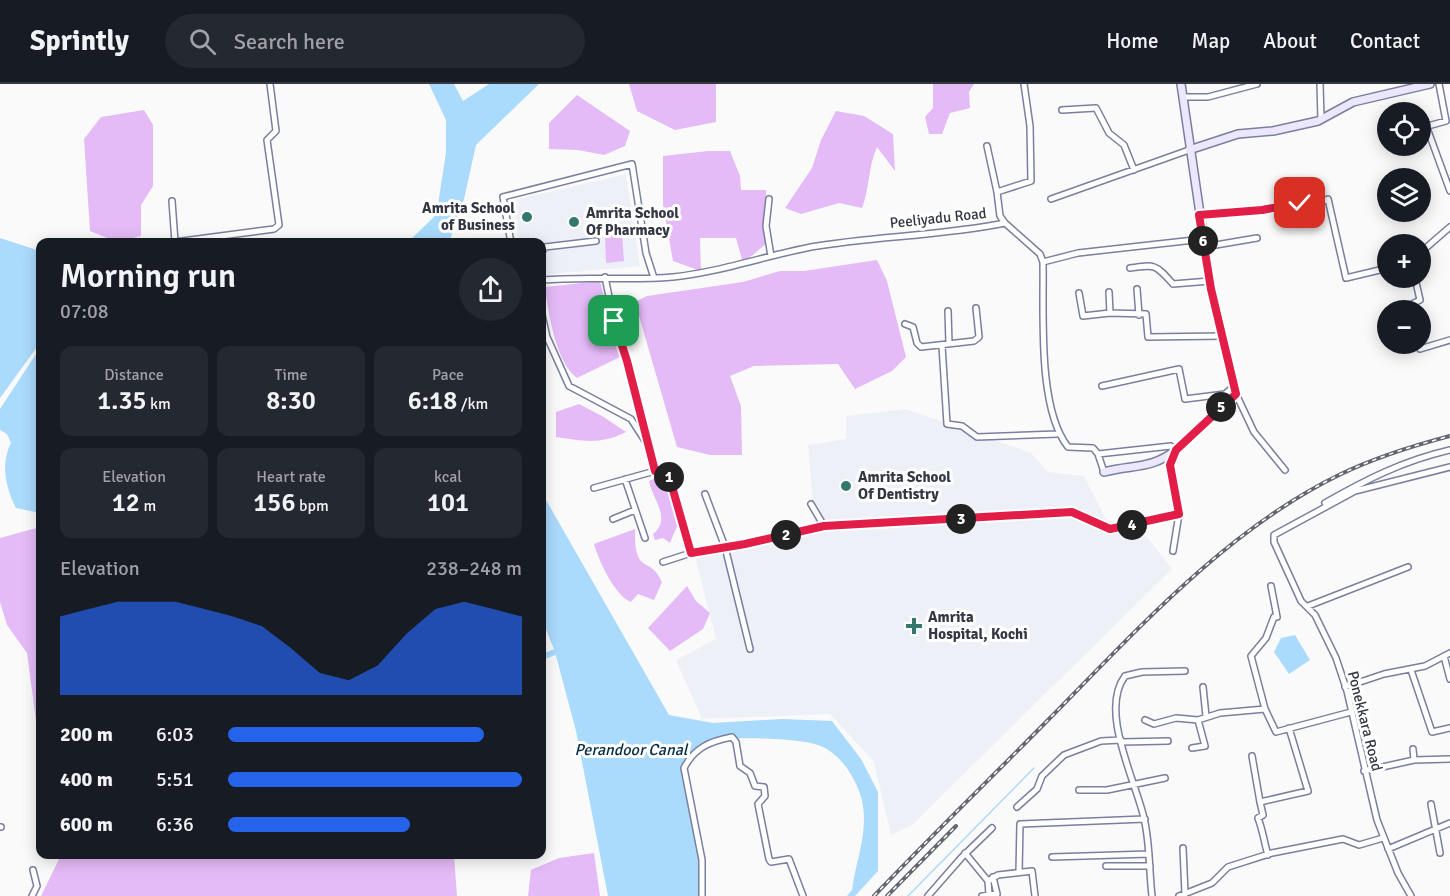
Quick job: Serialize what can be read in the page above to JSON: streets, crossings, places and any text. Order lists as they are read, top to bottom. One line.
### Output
{"streets":{"street":["Peeliyadu Road","Ponekkara Road"]},"water":["Perandoor Canal"],"places":{"other":["Amrita School of Business","Amrita School Of Pharmacy","Amrita School Of Dentistry"],"health":["Amrita Hospital, Kochi"]},"page":{"header":"Sprintly","search":"Search here","nav":["Home","Map","About","Contact"],"map_buttons":["+","−"],"pins":["6","5","1","3","4","2"],"heading":["Morning run","07:08"],"stats":[["Distance","1.35 km"],["Time","8:30"],["Pace","6:18 /km"],["Elevation","12 m"],["Heart rate","156 bpm"],["kcal","101"]],"chart":["Elevation","238–248 m"],"list":[{"name":"200 m","note":"6:03"},{"name":"400 m","note":"5:51"},{"name":"600 m","note":"6:36"}]}}
